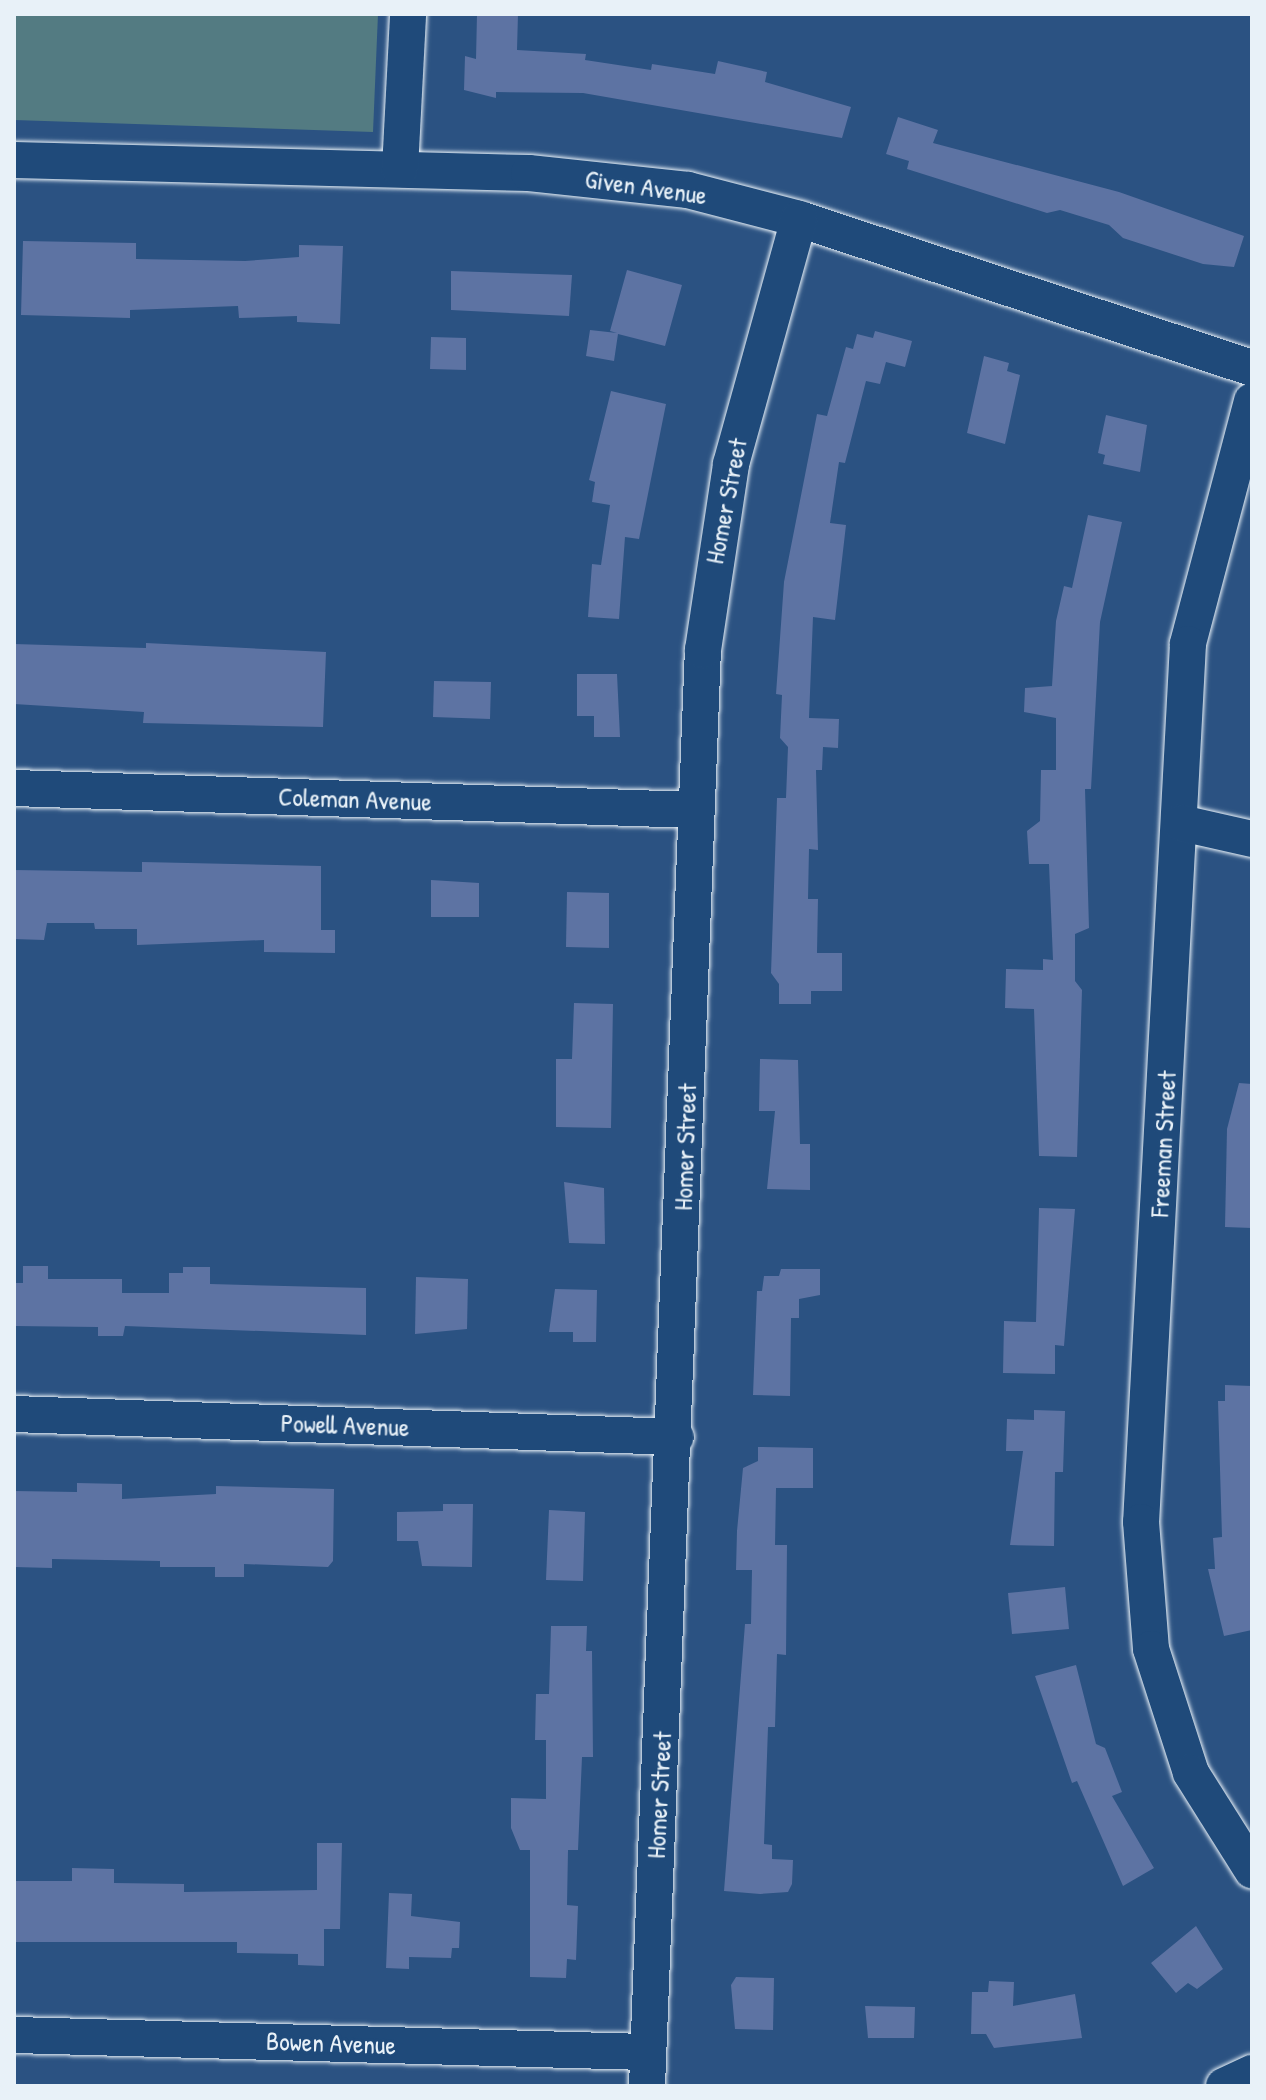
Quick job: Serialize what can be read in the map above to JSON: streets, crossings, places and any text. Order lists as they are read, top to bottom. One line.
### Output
{"streets":{"street":["Given Avenue","Homer Street","Coleman Avenue","Freeman Street","Powell Avenue","Bowen Avenue"]},"crossings":[["Given Avenue","Homer Street"],["Homer Street","Coleman Avenue"],["Homer Street","Powell Avenue"],["Homer Street","Bowen Avenue"]]}
